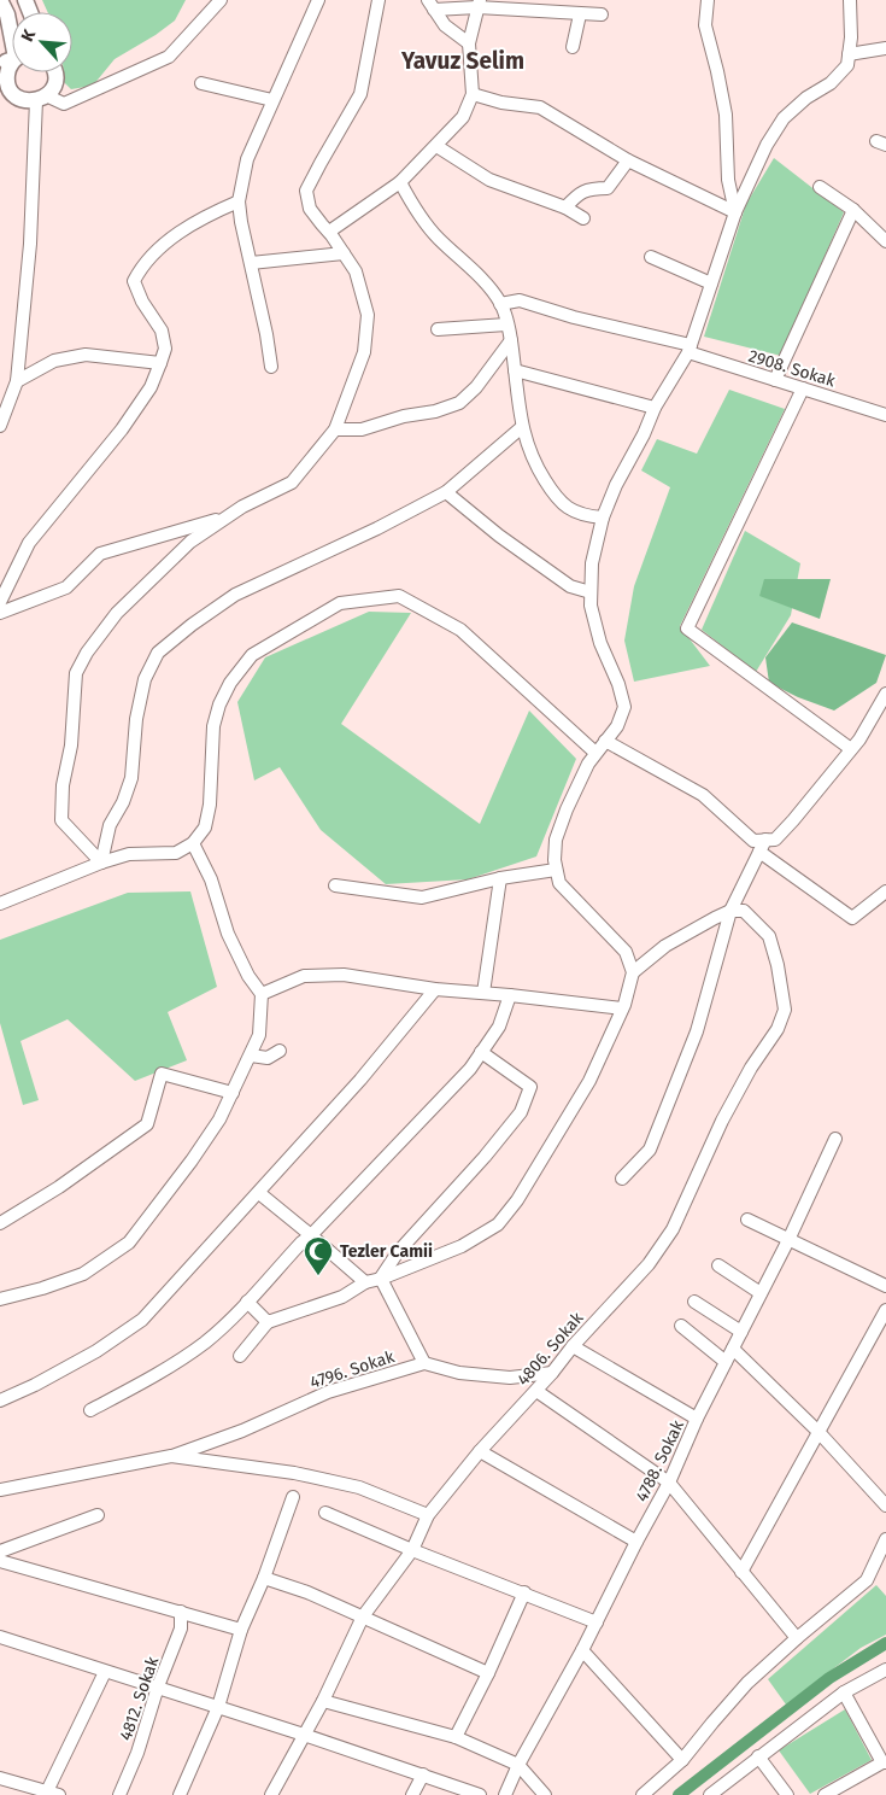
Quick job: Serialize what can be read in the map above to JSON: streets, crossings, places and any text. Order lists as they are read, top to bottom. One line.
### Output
{"streets":{"street":["2908. Sokak","4806. Sokak","4796. Sokak","4788. Sokak","4812. Sokak"]},"districts":["Yavuz Selim"],"places":{"mosque":["Tezler Camii"]},"north":"top left"}
